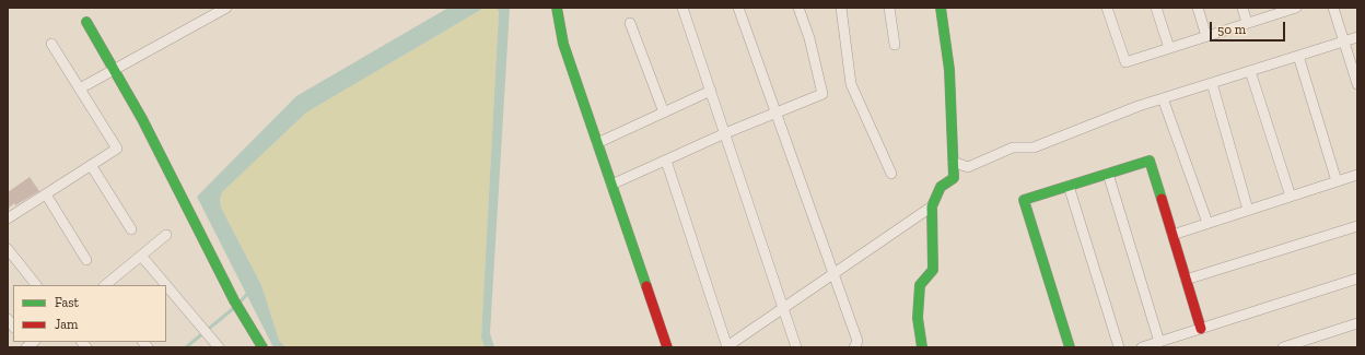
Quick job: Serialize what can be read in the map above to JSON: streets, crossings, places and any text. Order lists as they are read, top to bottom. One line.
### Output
{"legend":["Fast","Jam"],"scale_bar":"50 m"}
